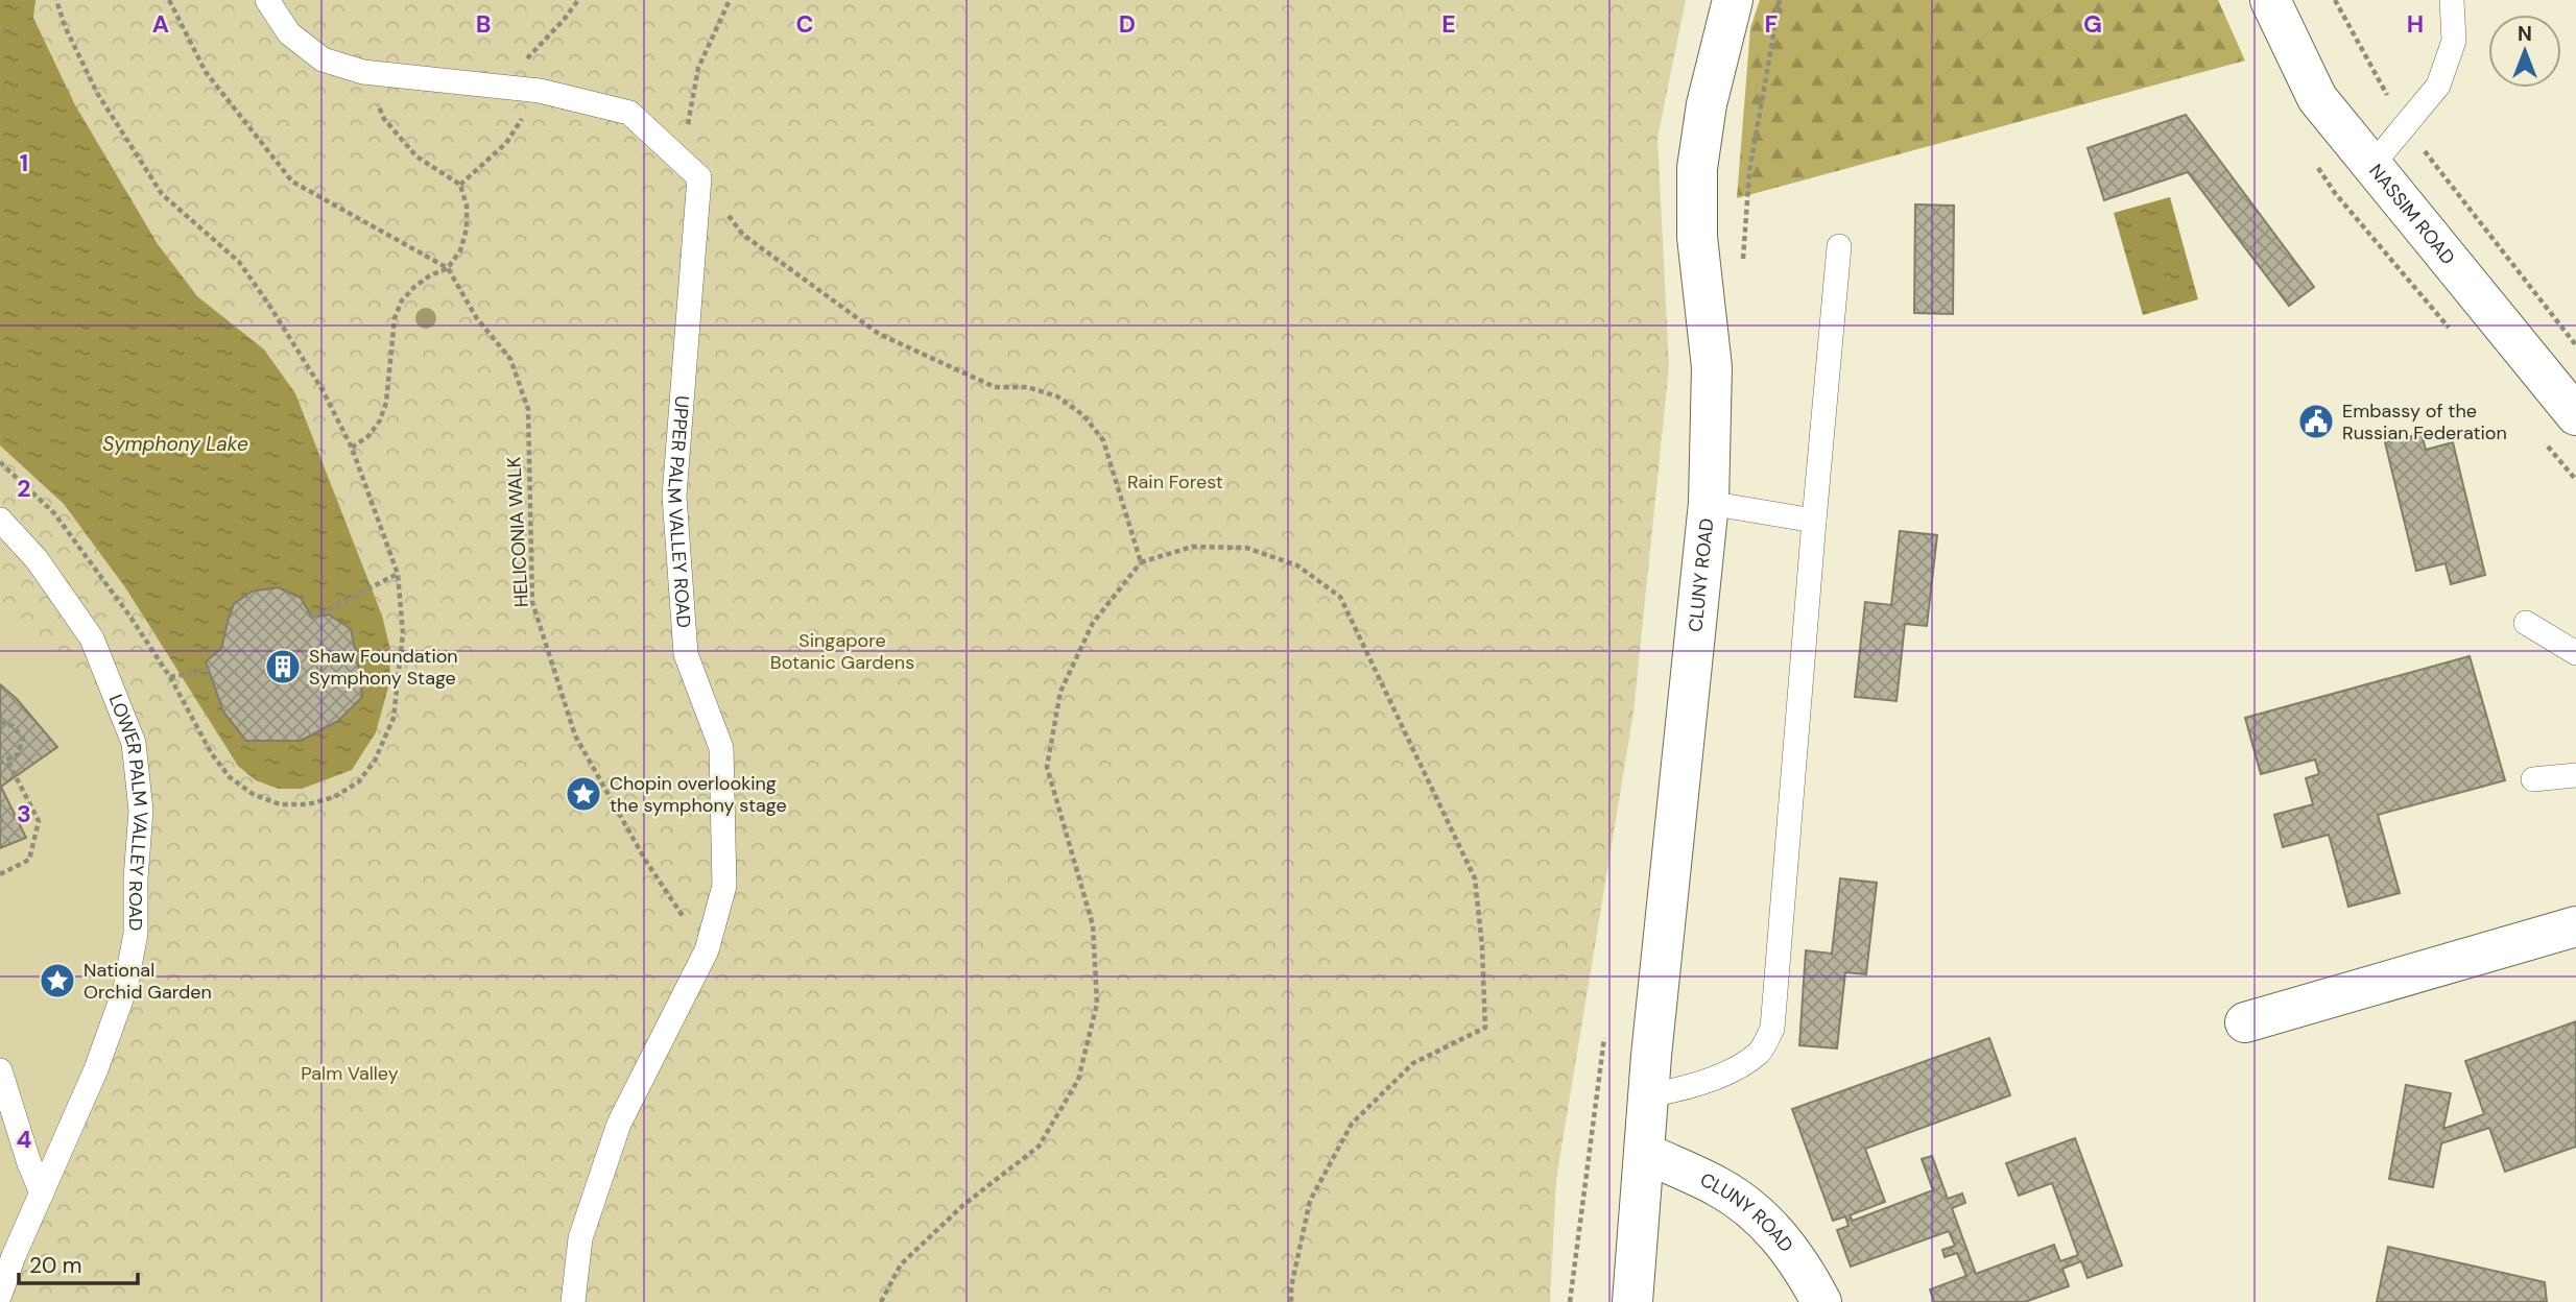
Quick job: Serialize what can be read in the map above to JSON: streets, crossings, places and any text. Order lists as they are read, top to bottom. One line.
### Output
{"streets":{"street":["NASSIM ROAD","CLUNY ROAD"],"lane":["UPPER PALM VALLEY ROAD","LOWER PALM VALLEY ROAD"],"path":["HELICONIA WALK"]},"crossings":[["UPPER PALM VALLEY ROAD","HELICONIA WALK"]],"water":["Symphony Lake"],"parks":["Rain Forest","Singapore Botanic Gardens","Palm Valley"],"places":{"public building":["Embassy of the Russian Federation"],"building":["Shaw Foundation Symphony Stage"],"place":["Chopin overlooking the symphony stage","National Orchid Garden"]},"scale_bar":"20 m","north":"top","grid":{"columns":["A","B","C","D","E","F","G","H"],"rows":["1","2","3","4"]}}
